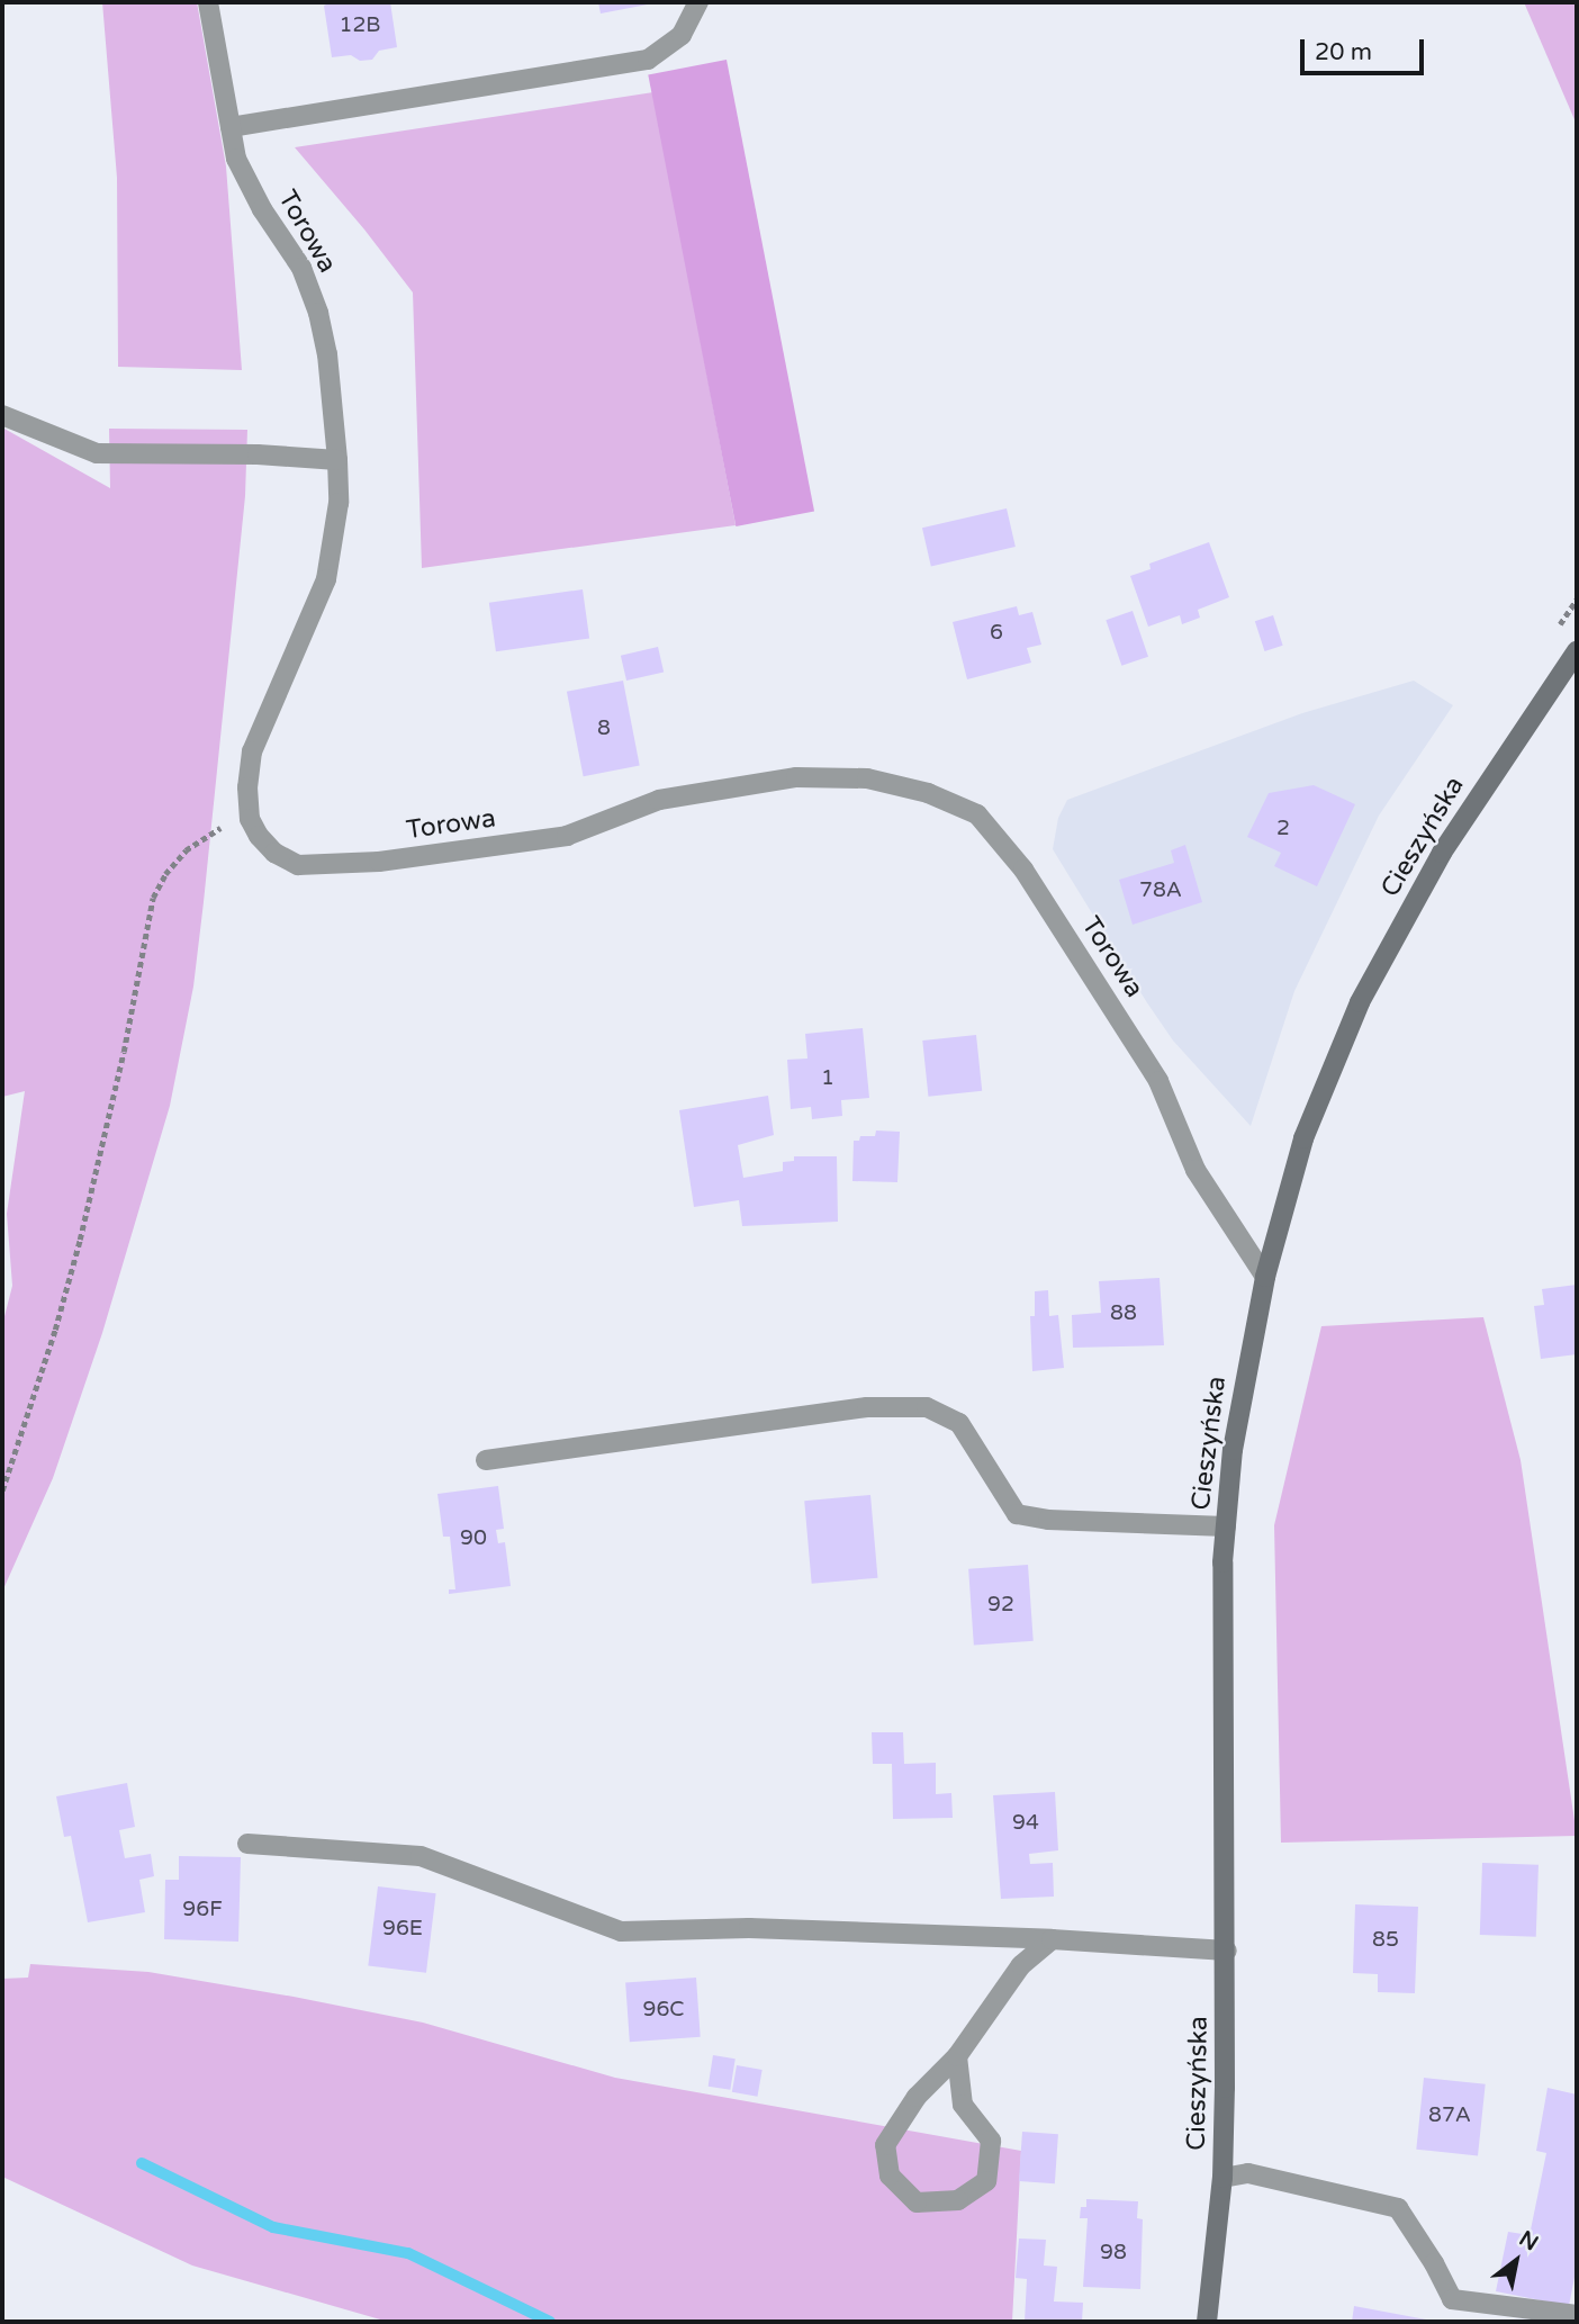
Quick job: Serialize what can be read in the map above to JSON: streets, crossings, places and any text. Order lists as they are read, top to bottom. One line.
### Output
{"streets":{"main road":["Cieszyńska"],"street":["Torowa"]},"crossings":[["Torowa","Cieszyńska"]],"house_numbers":["12B","6","8","2","78A","1","88","90","92","94","96F","96E","85","96C","87A","98"],"scale_bar":"20 m","north":"top right"}
